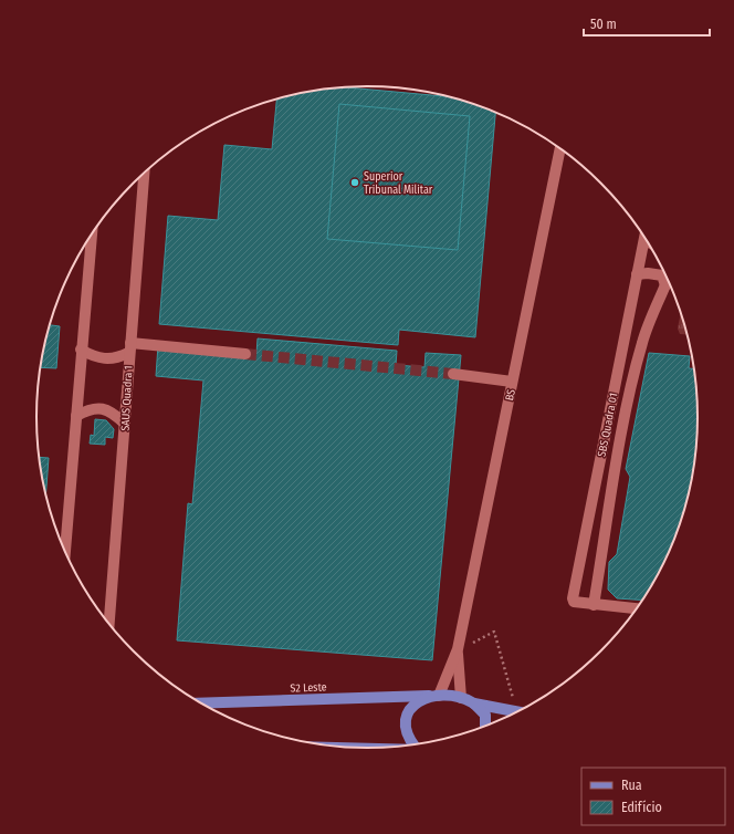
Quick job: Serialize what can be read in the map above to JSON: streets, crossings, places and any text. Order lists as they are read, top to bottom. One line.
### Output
{"streets":{"main road":["S2 Leste"],"street":["BS","SAUS Quadra 1","SBS Quadra 01"]},"crossings":[["BS","S2 Leste"]],"places":["Superior Tribunal Militar"],"legend":["Rua","Edifício"],"scale_bar":"50 m"}
